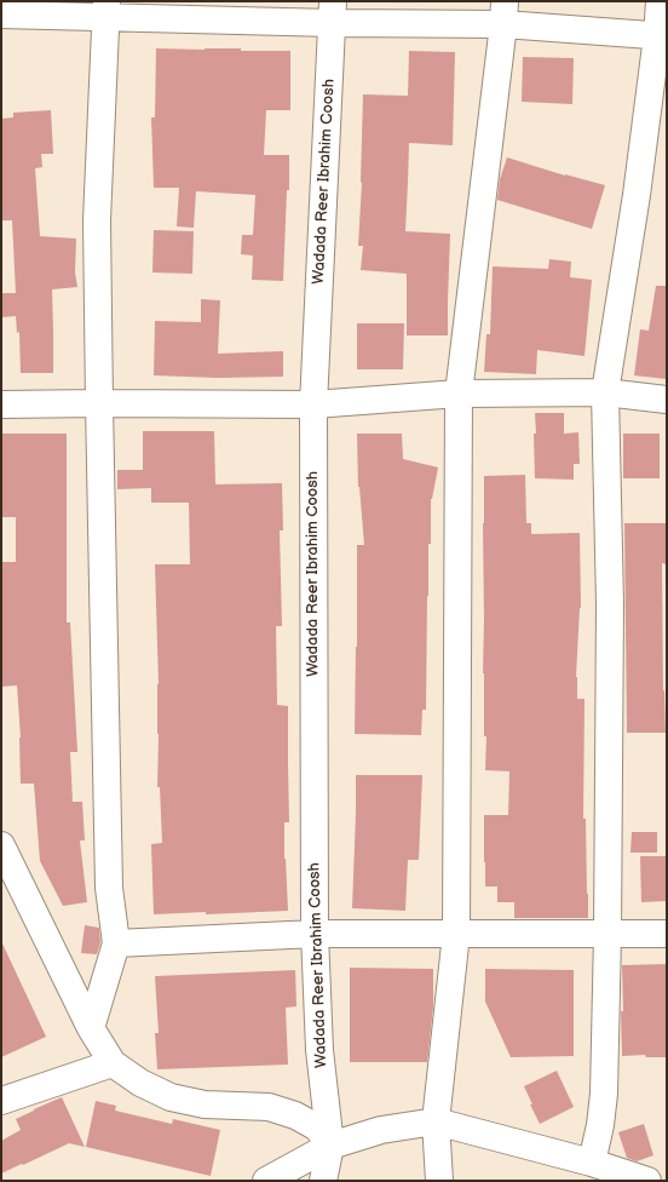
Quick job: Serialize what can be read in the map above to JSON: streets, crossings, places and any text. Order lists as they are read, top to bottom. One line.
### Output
{"streets":{"street":["Wadada Reer Ibrahim Coosh"]}}
